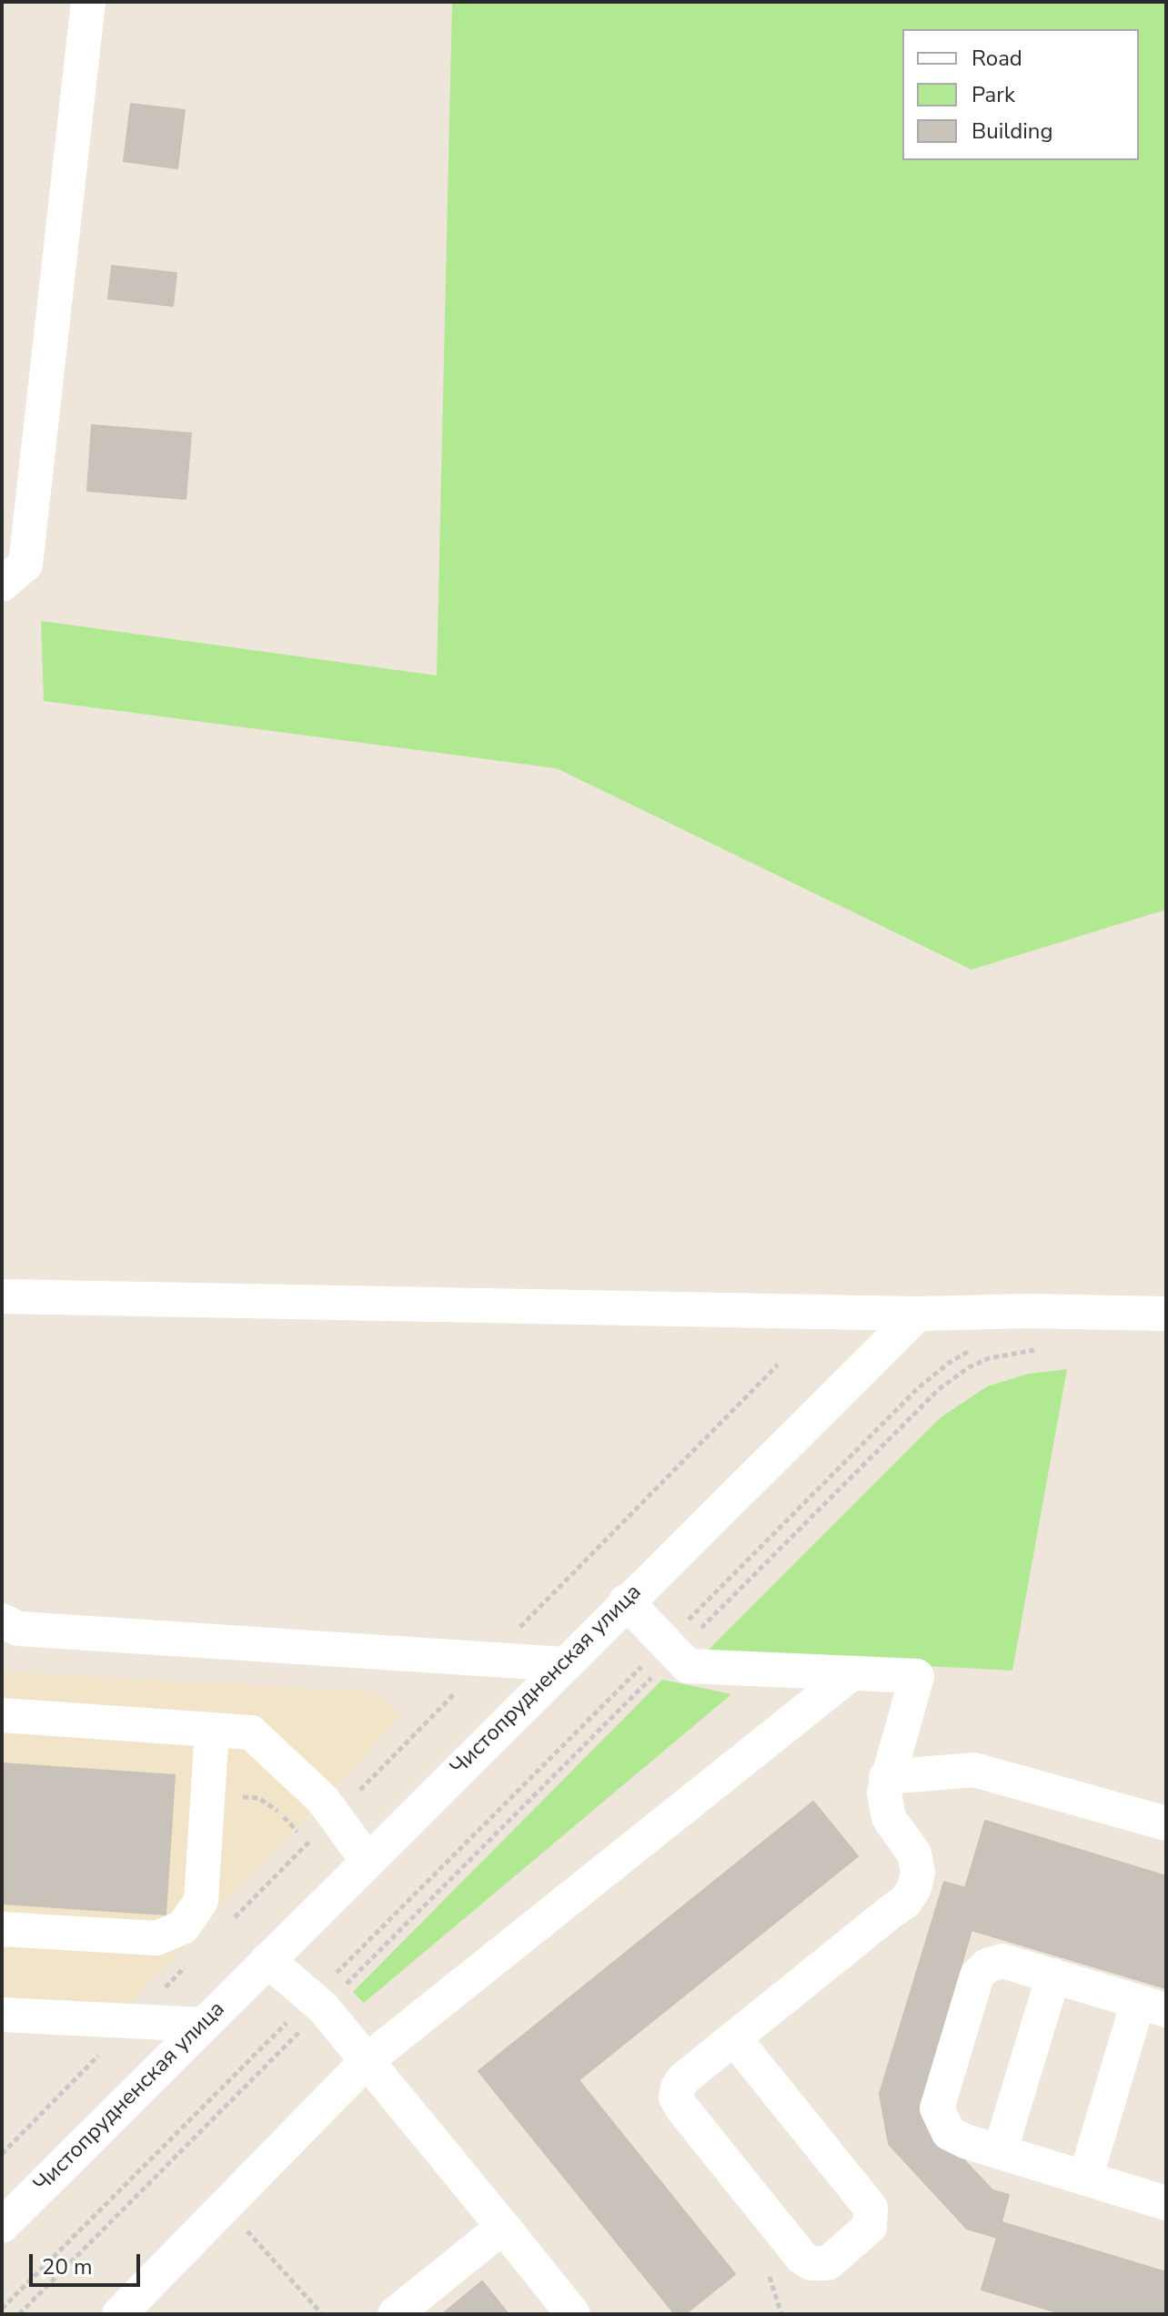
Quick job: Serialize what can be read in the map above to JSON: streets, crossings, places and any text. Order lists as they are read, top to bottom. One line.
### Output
{"streets":{"street":["Чистопрудненская улица"]},"legend":["Road","Park","Building"],"scale_bar":"20 m"}
